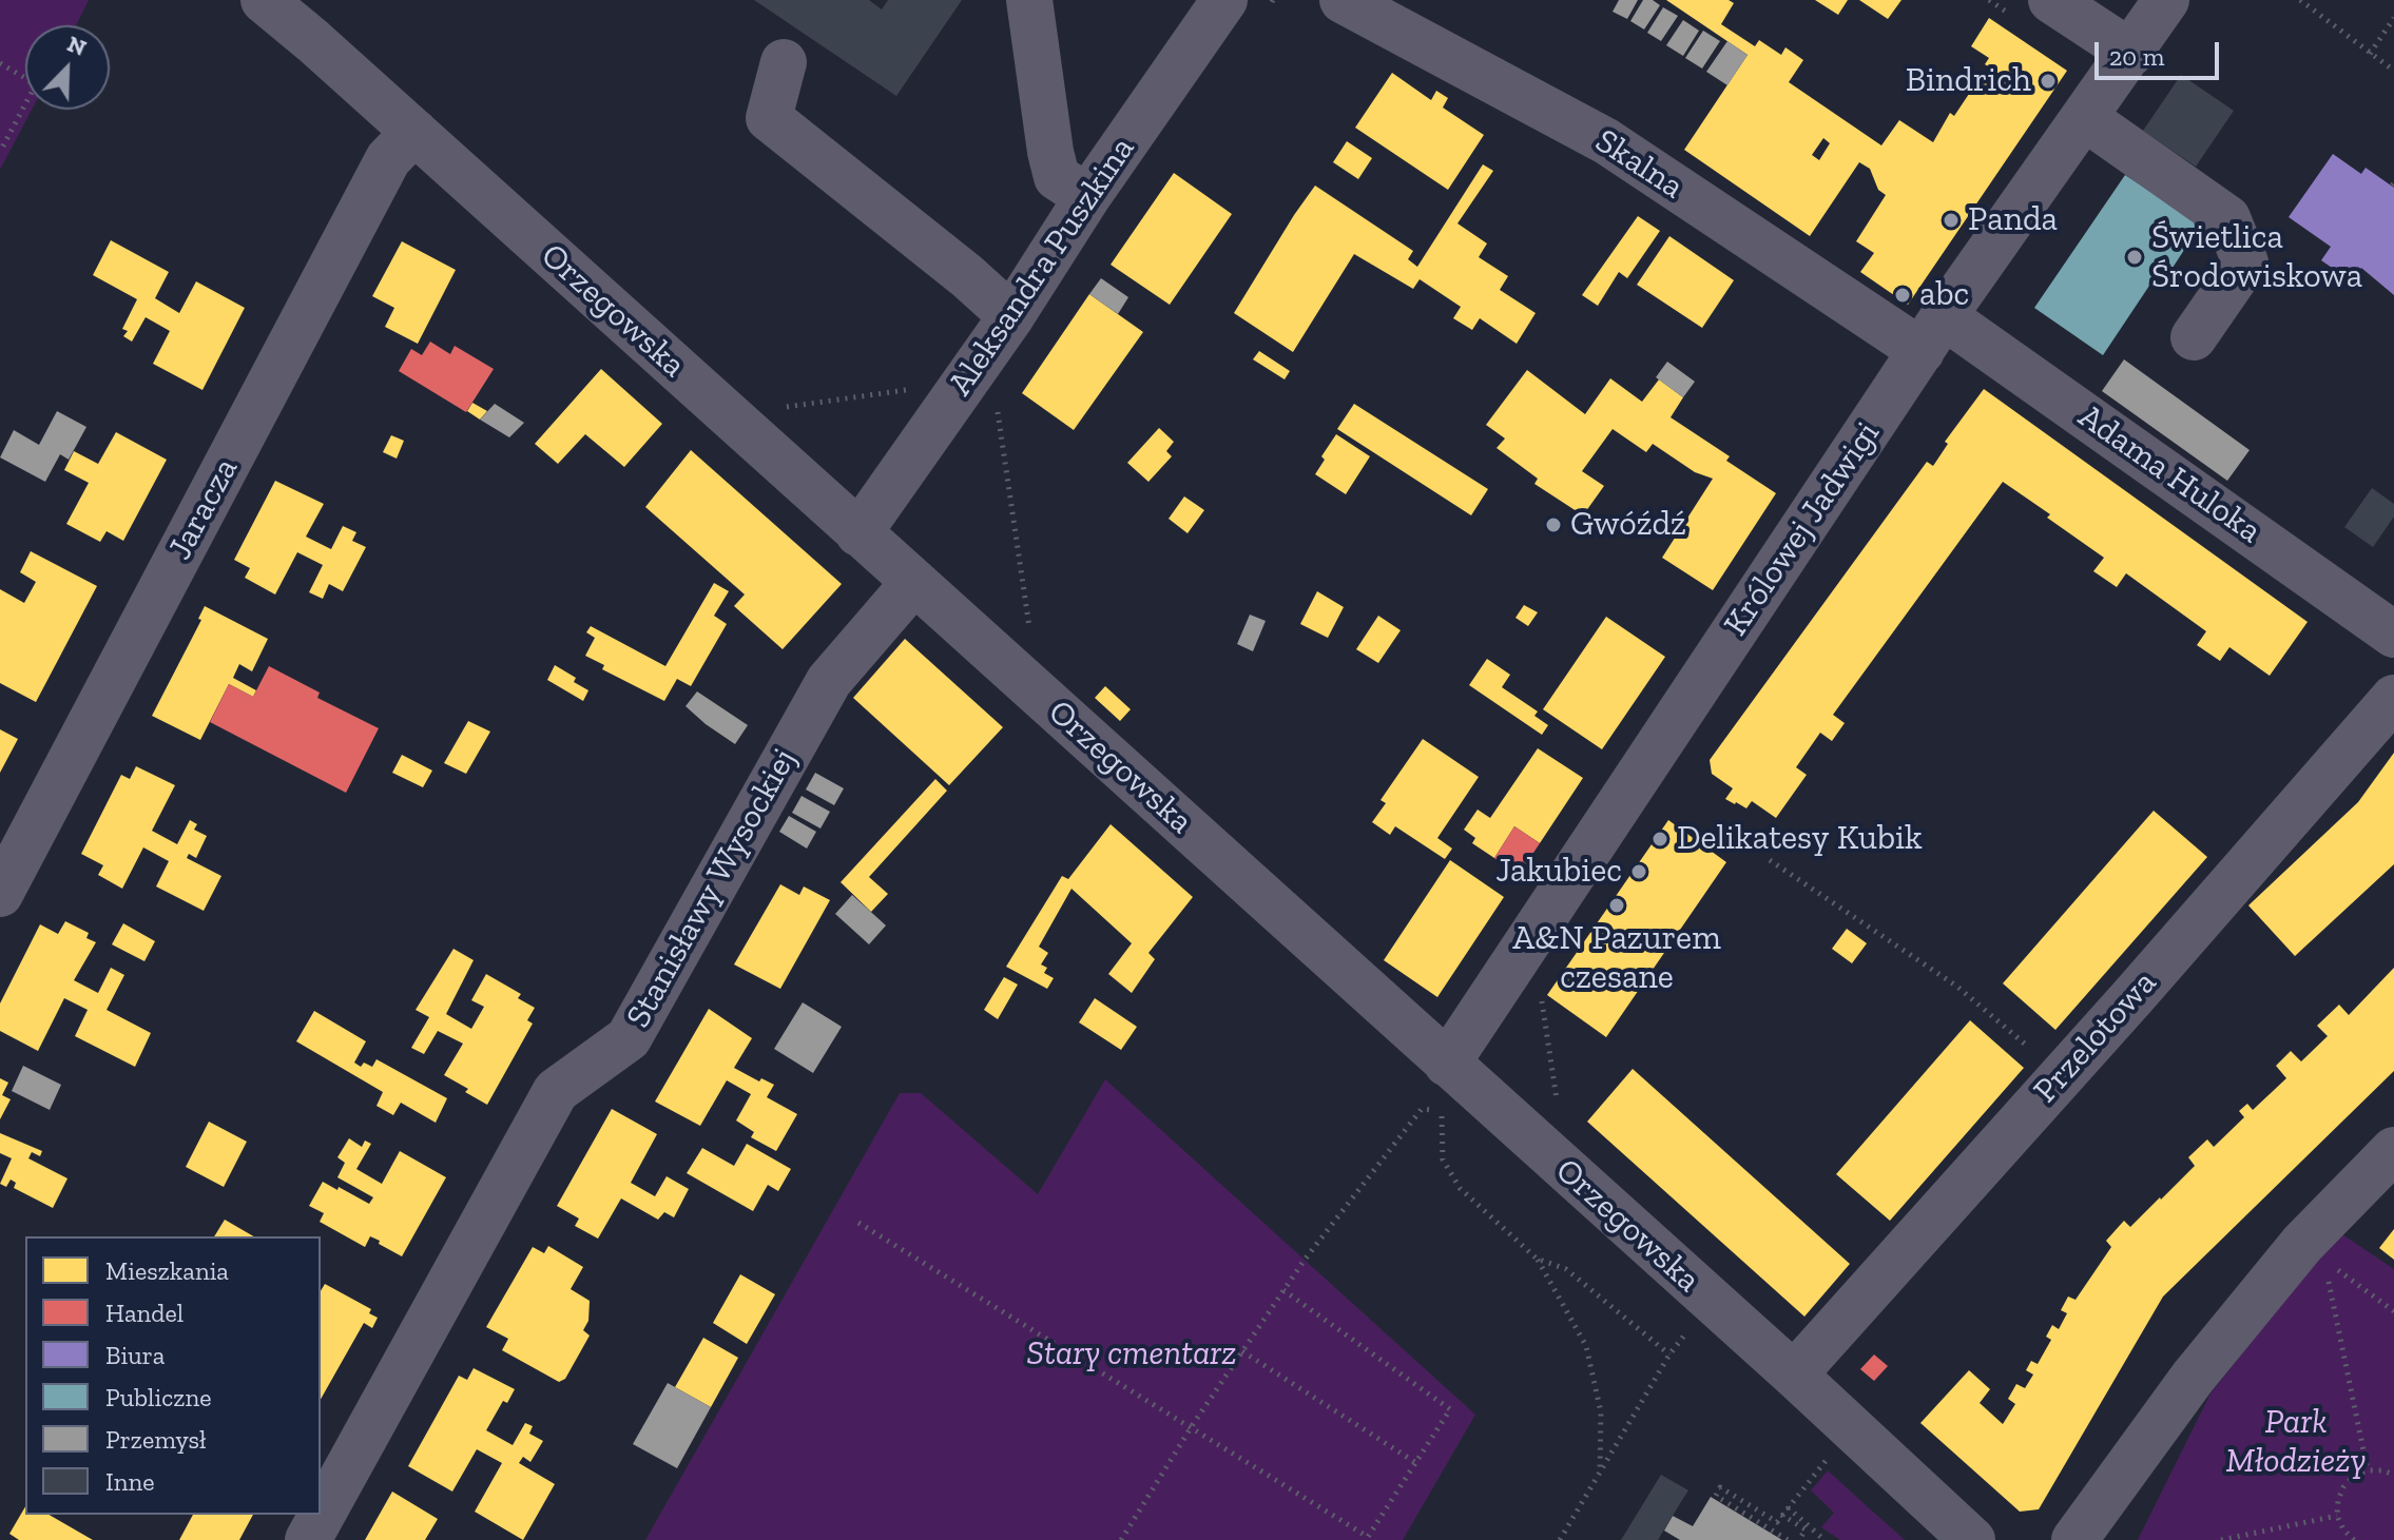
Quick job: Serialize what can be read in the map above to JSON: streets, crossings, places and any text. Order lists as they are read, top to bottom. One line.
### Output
{"streets":{"street":["Skalna","Aleksandra Puszkina","Orzegowska","Adama Huloka","Jaracza","Królowej Jadwigi","Stanisławy Wysockiej","Przelotowa"]},"crossings":[["Skalna","Adama Huloka"],["Skalna","Królowej Jadwigi"],["Aleksandra Puszkina","Orzegowska"],["Orzegowska","Jaracza"],["Orzegowska","Królowej Jadwigi"],["Orzegowska","Stanisławy Wysockiej"],["Orzegowska","Przelotowa"],["Adama Huloka","Królowej Jadwigi"]],"parks":["Stary cmentarz","Park Młodzieży"],"places":["Bindrich","Panda","Świetlica Środowiskowa","abc","Gwóźdź","Delikatesy Kubik","Jakubiec","A&N Pazurem czesane"],"legend":["Mieszkania","Handel","Biura","Publiczne","Przemysł","Inne"],"scale_bar":"20 m","north":"top right"}
